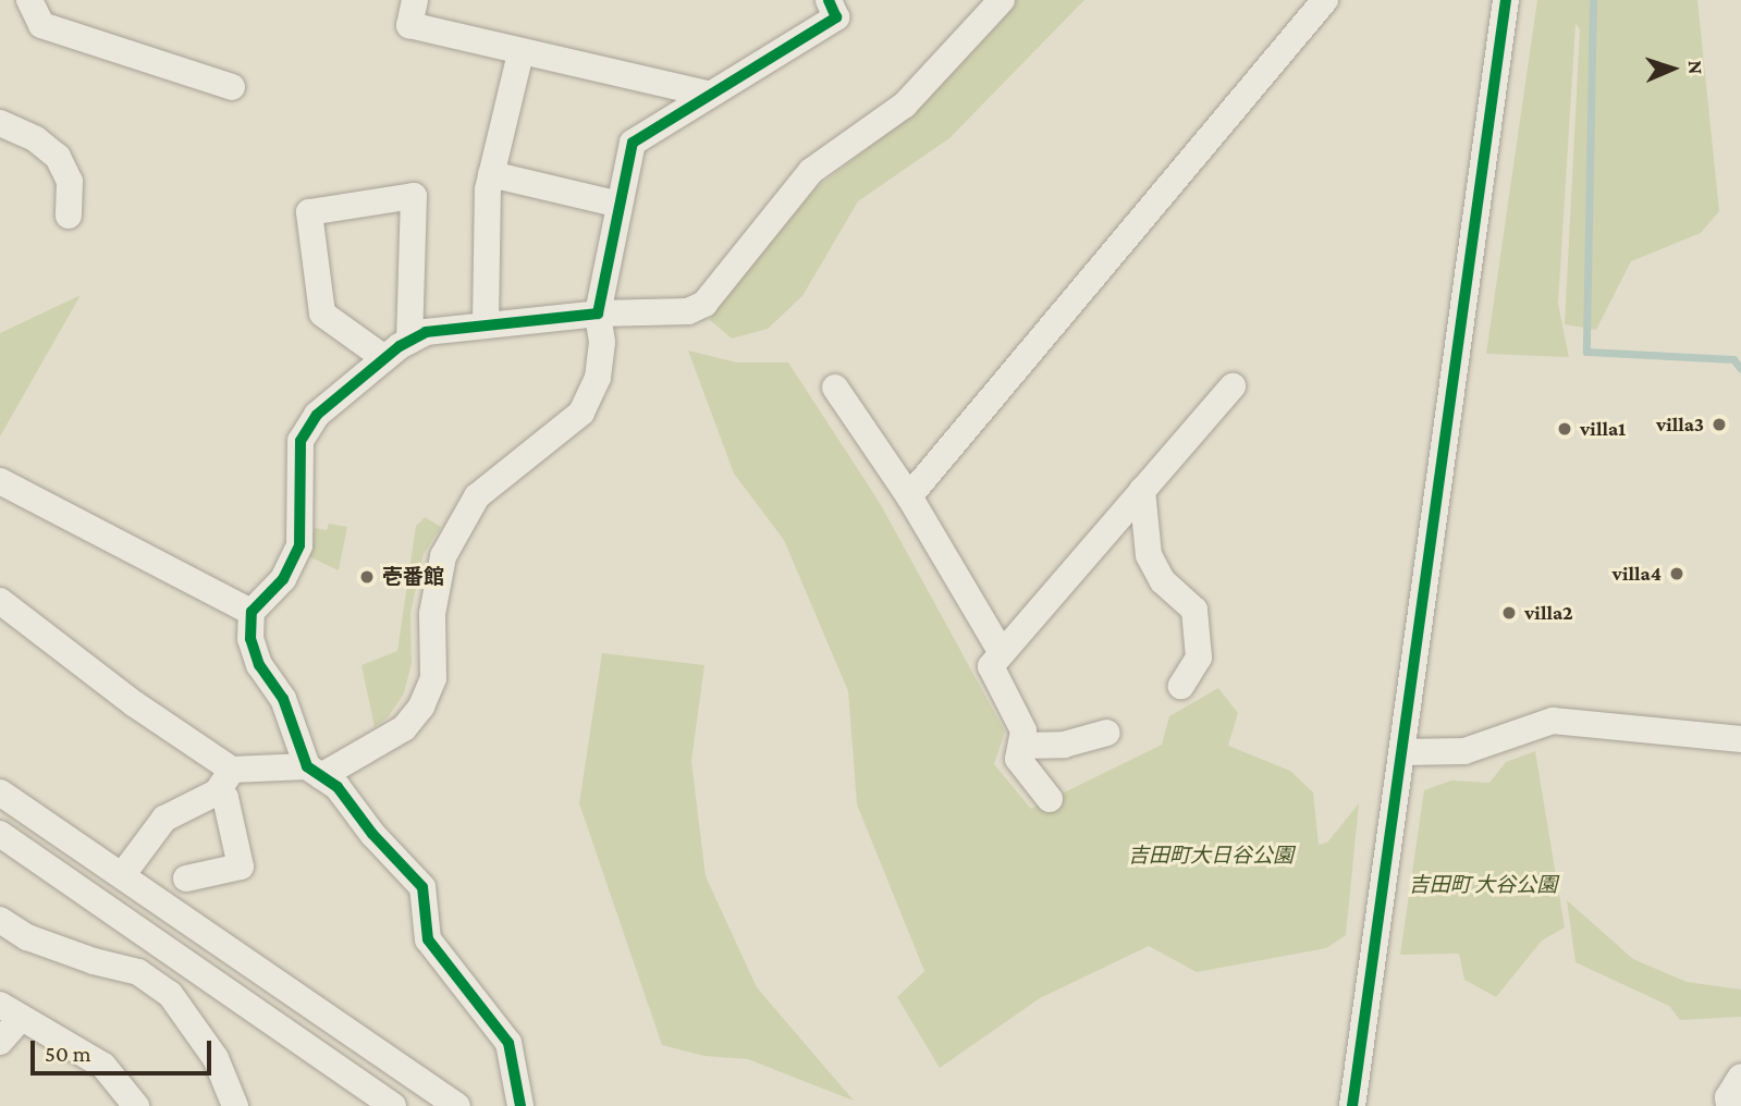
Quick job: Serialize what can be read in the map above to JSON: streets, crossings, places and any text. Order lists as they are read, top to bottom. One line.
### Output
{"parks":["吉田町大日谷公園","吉田町 大谷公園"],"places":["villa3","villa1","villa4","壱番館","villa2"],"scale_bar":"50 m","north":"right"}
